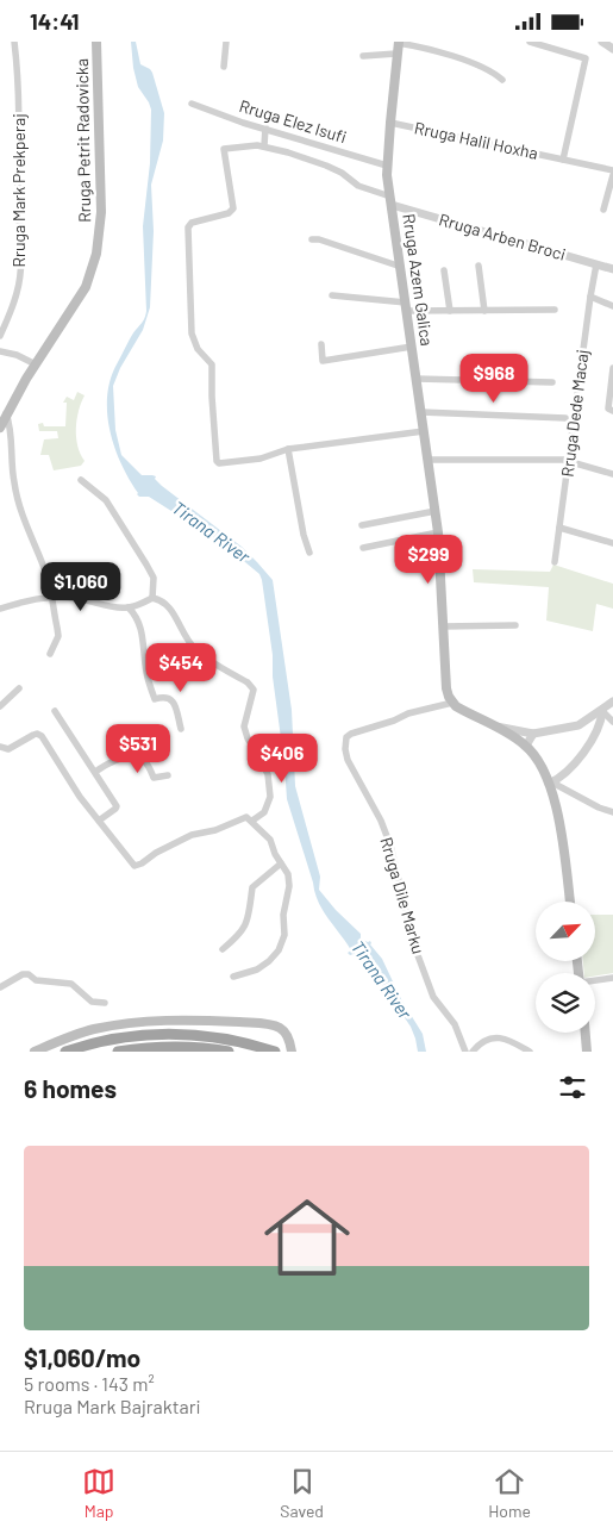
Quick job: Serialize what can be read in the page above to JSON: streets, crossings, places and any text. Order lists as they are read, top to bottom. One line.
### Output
{"streets":{"main road":["Rruga Petrit Radovicka","Rruga Azem Galica"],"street":["Rruga Elez Isufi","Rruga Halil Hoxha","Rruga Mark Prekperaj","Rruga Arben Broci","Rruga Dede Macaj","Rruga Dile Marku"]},"crossings":[["Rruga Arben Broci","Rruga Azem Galica"],["Rruga Arben Broci","Rruga Dede Macaj"],["Rruga Azem Galica","Rruga Dile Marku"]],"water":["Tirana River"],"north":"top right","page":{"status":"14:41","price":["$968","$299","$1,060","$454","$531","$406"],"heading":"6 homes","list":[{"name":"$1,060/mo","note":"5 rooms · 143 m² · Rruga Mark Bajraktari"}],"tabs":["Map","Saved","Home"]}}
